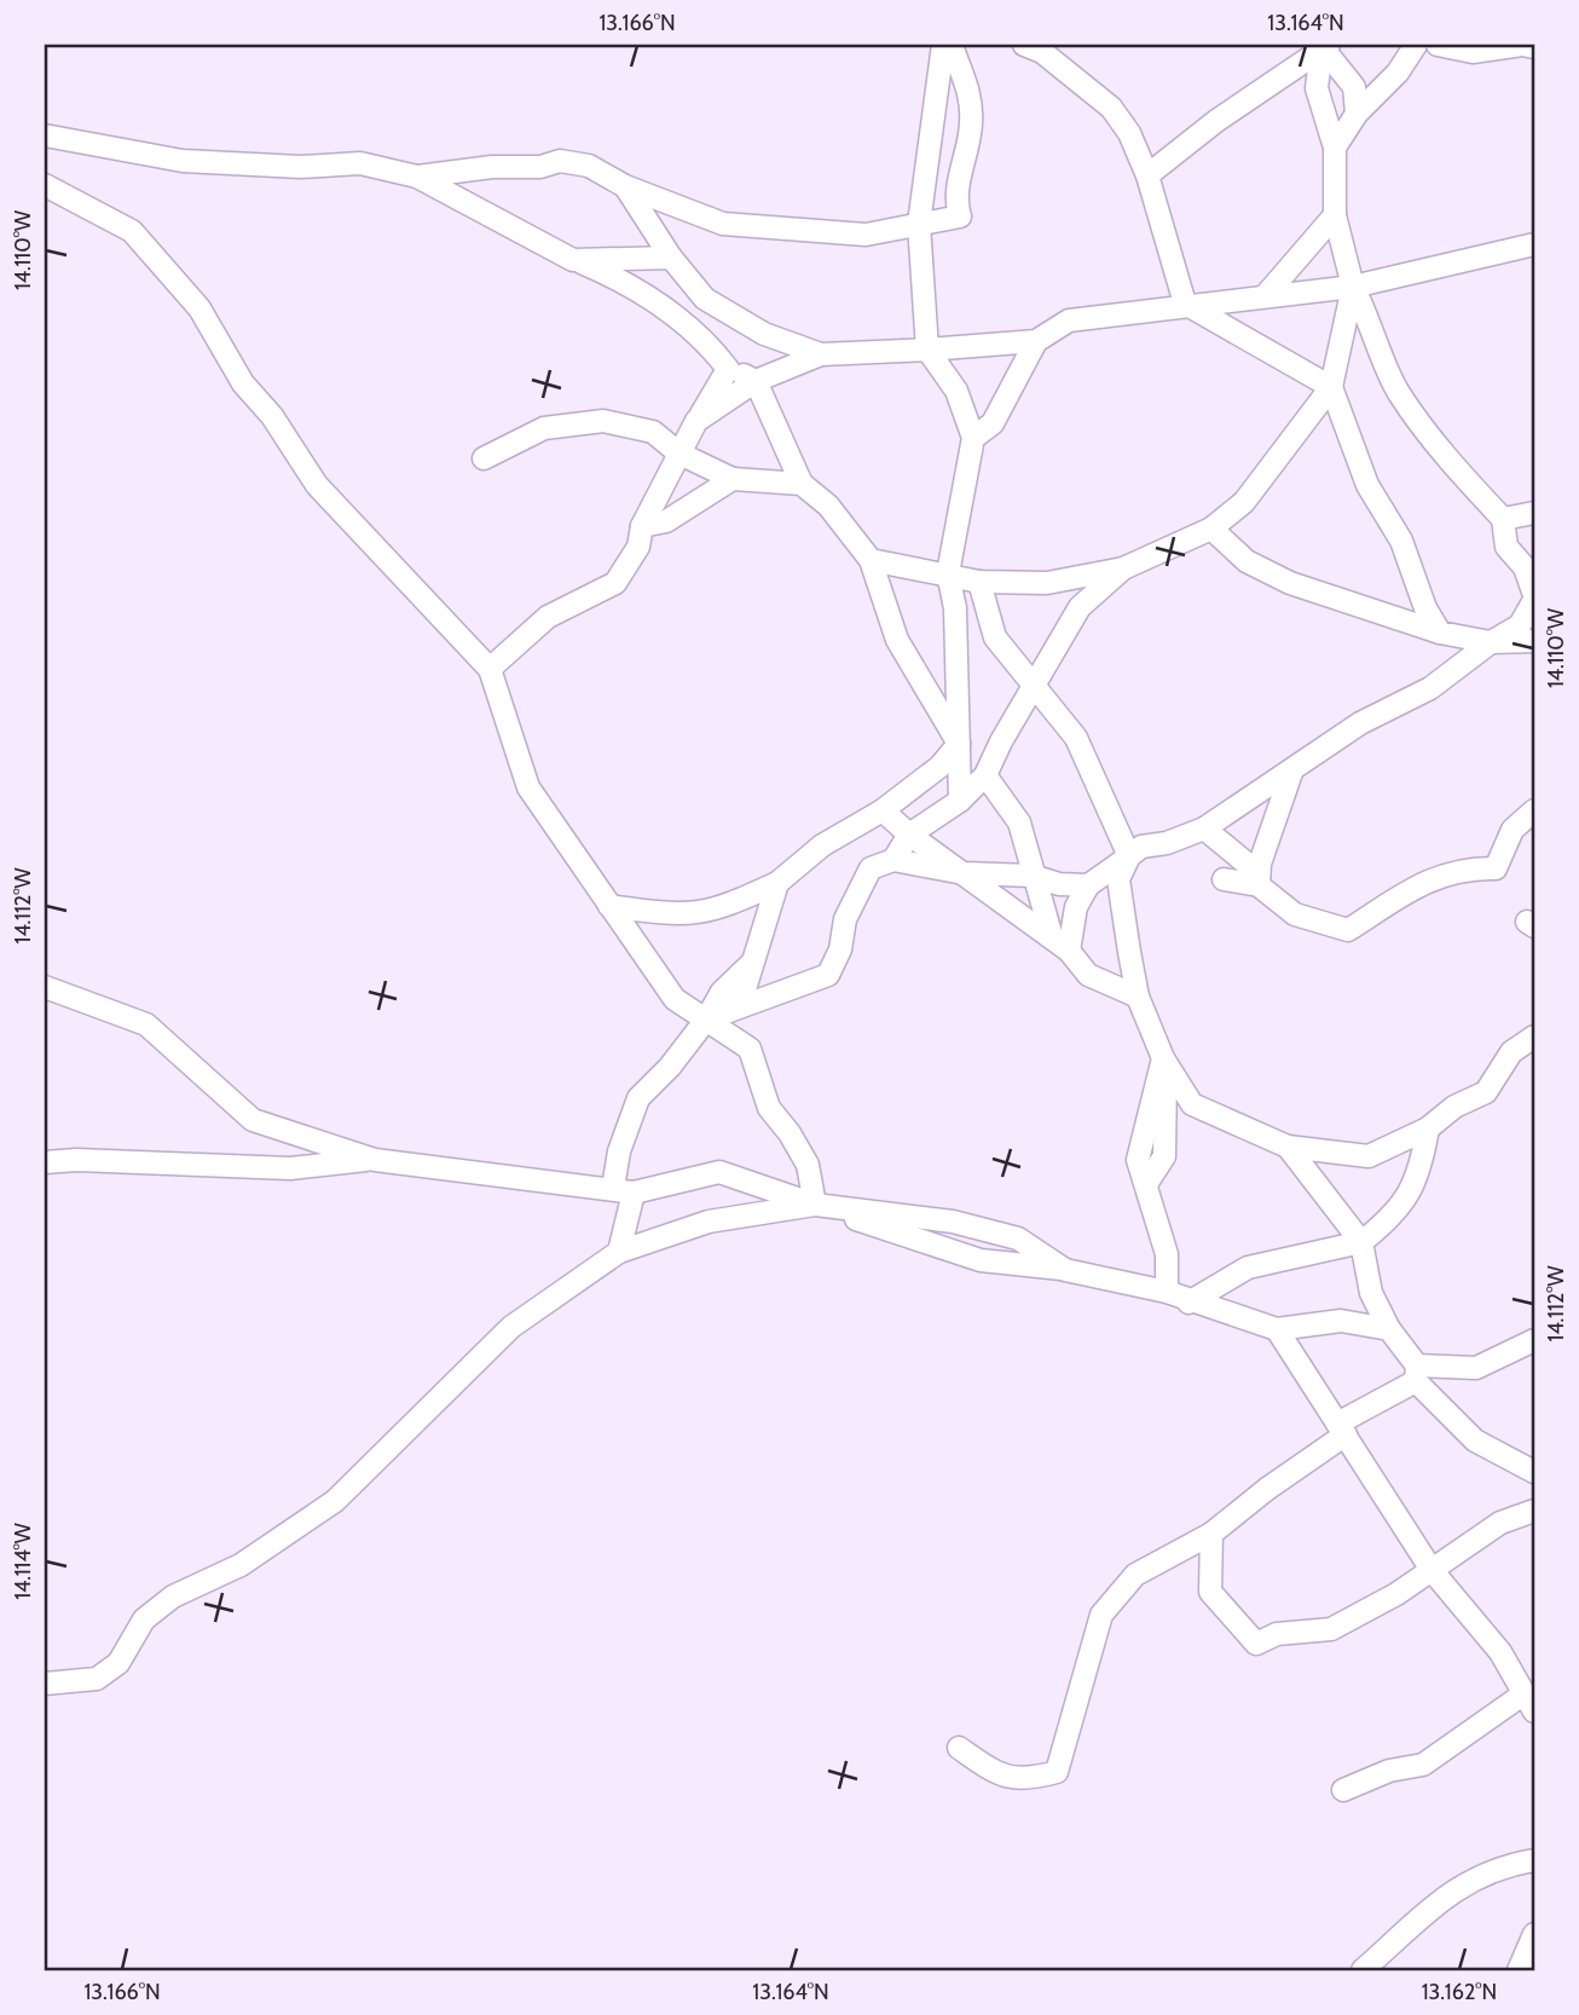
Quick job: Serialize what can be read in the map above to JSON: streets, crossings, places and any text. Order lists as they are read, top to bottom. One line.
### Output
{"coordinates":["13.166°N","13.164°N","14.110°W","14.112°W","14.114°W","13.162°N"]}
